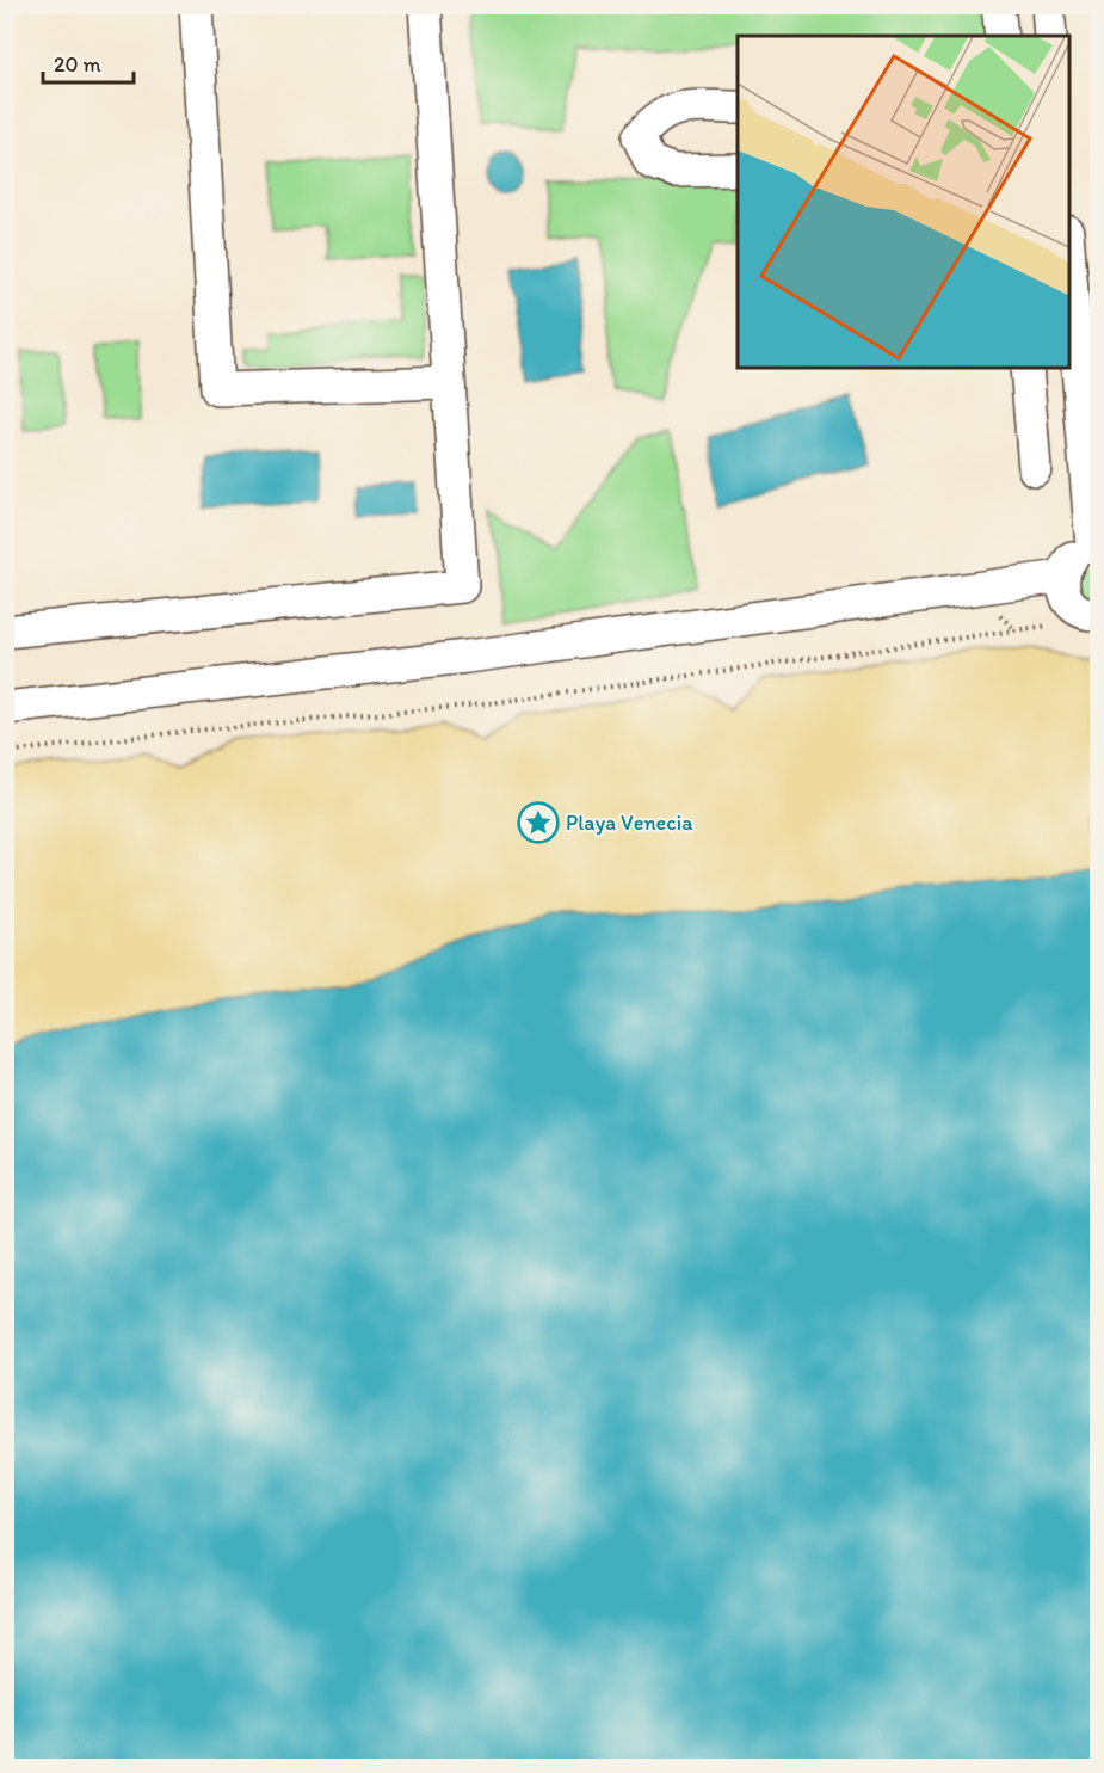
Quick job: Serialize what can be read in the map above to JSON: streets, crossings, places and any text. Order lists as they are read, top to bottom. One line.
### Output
{"places":{"place":["Playa Venecia"]},"scale_bar":"20 m"}
